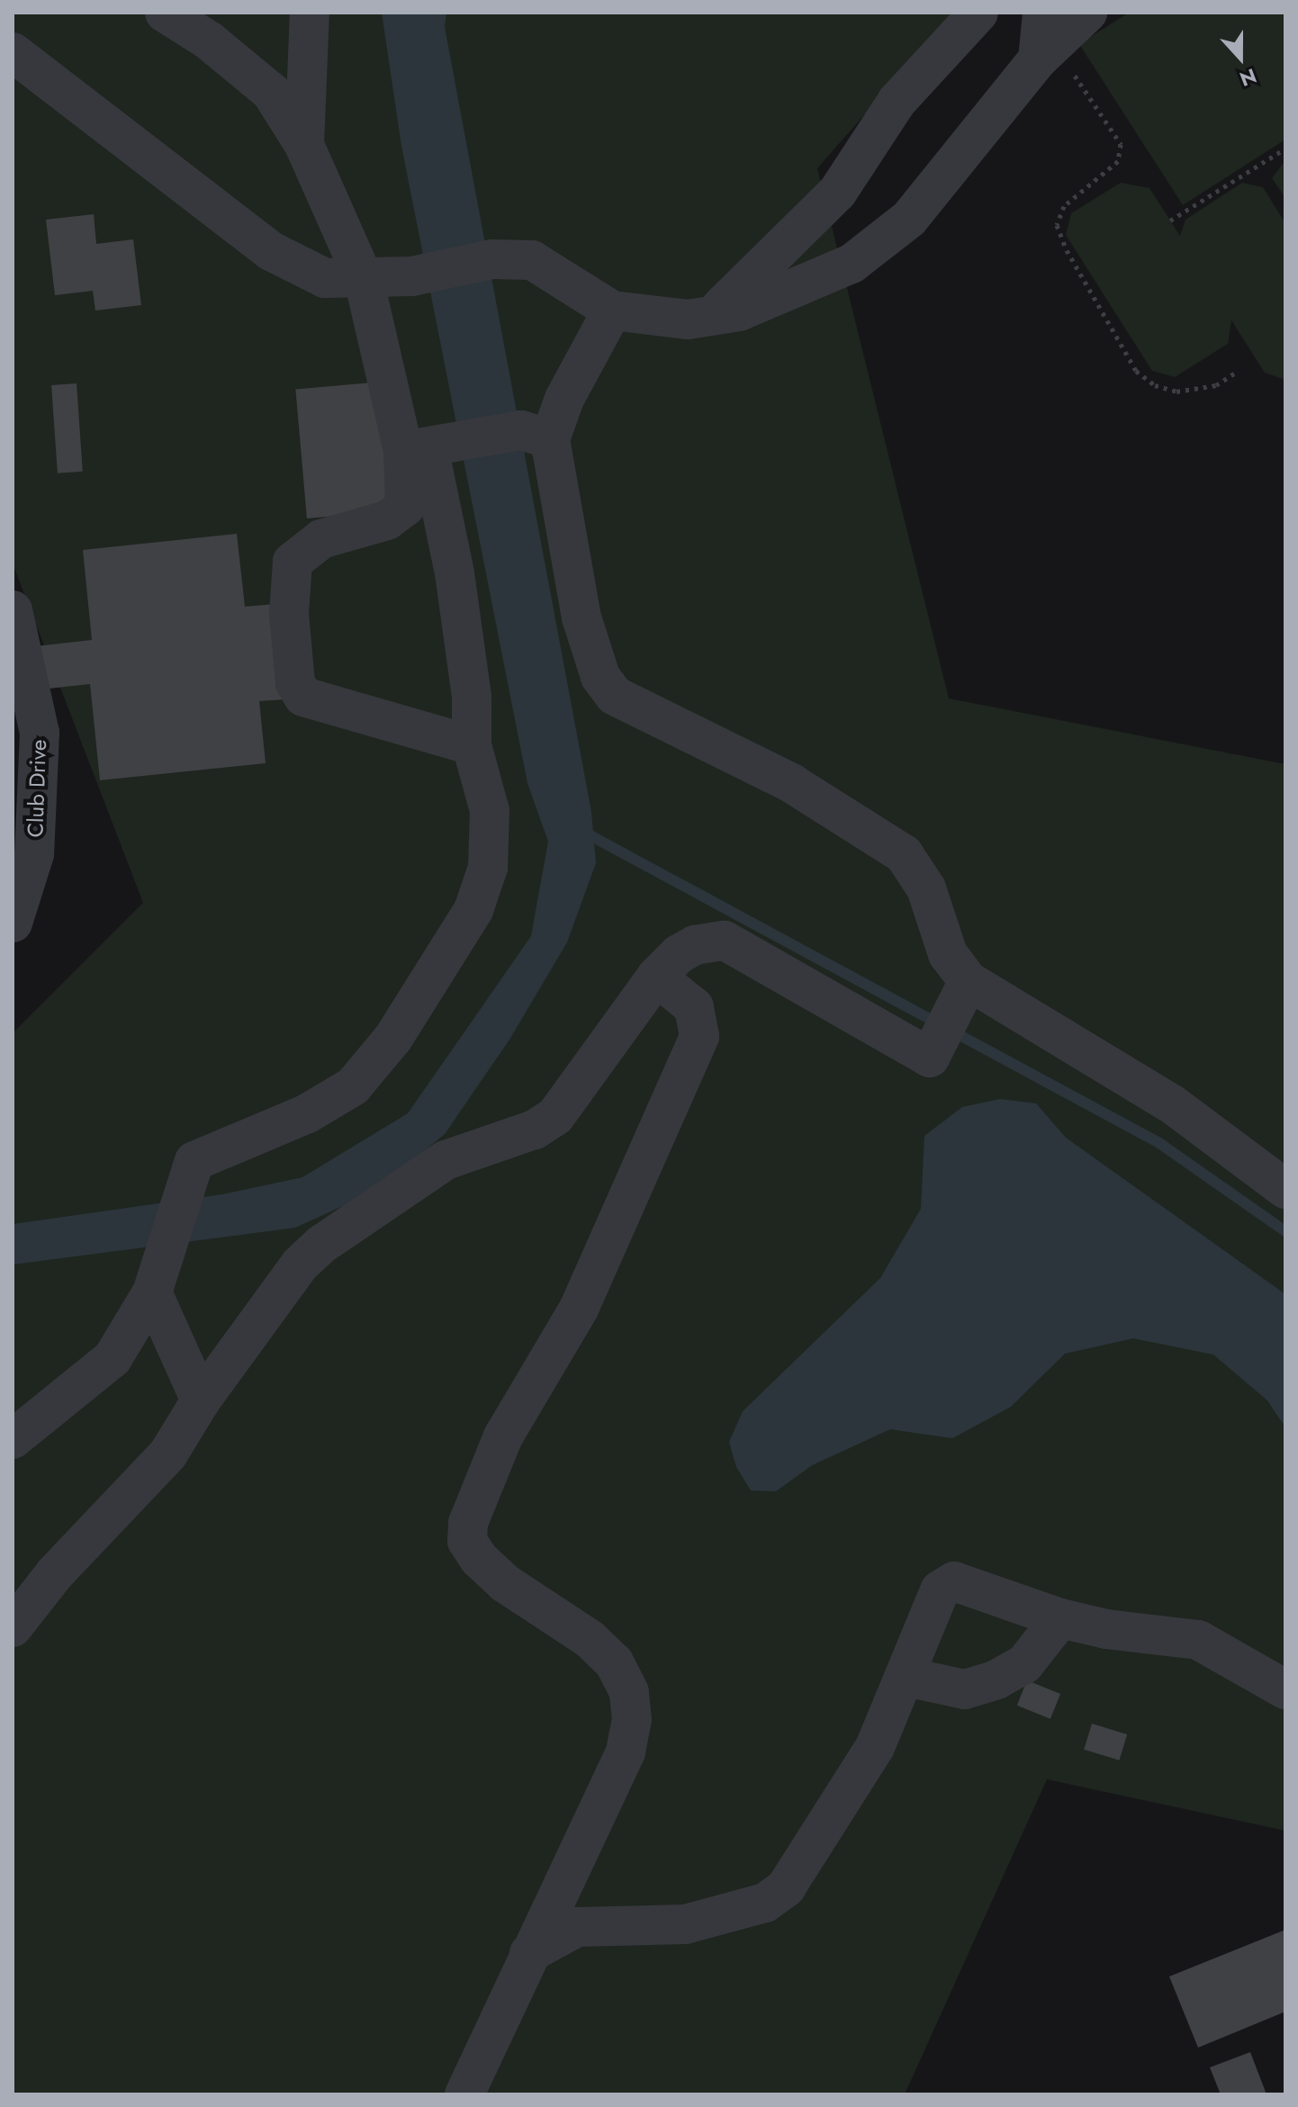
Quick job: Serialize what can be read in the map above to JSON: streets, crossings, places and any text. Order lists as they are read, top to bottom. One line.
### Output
{"streets":{"street":["Club Drive"]},"north":"bottom"}
